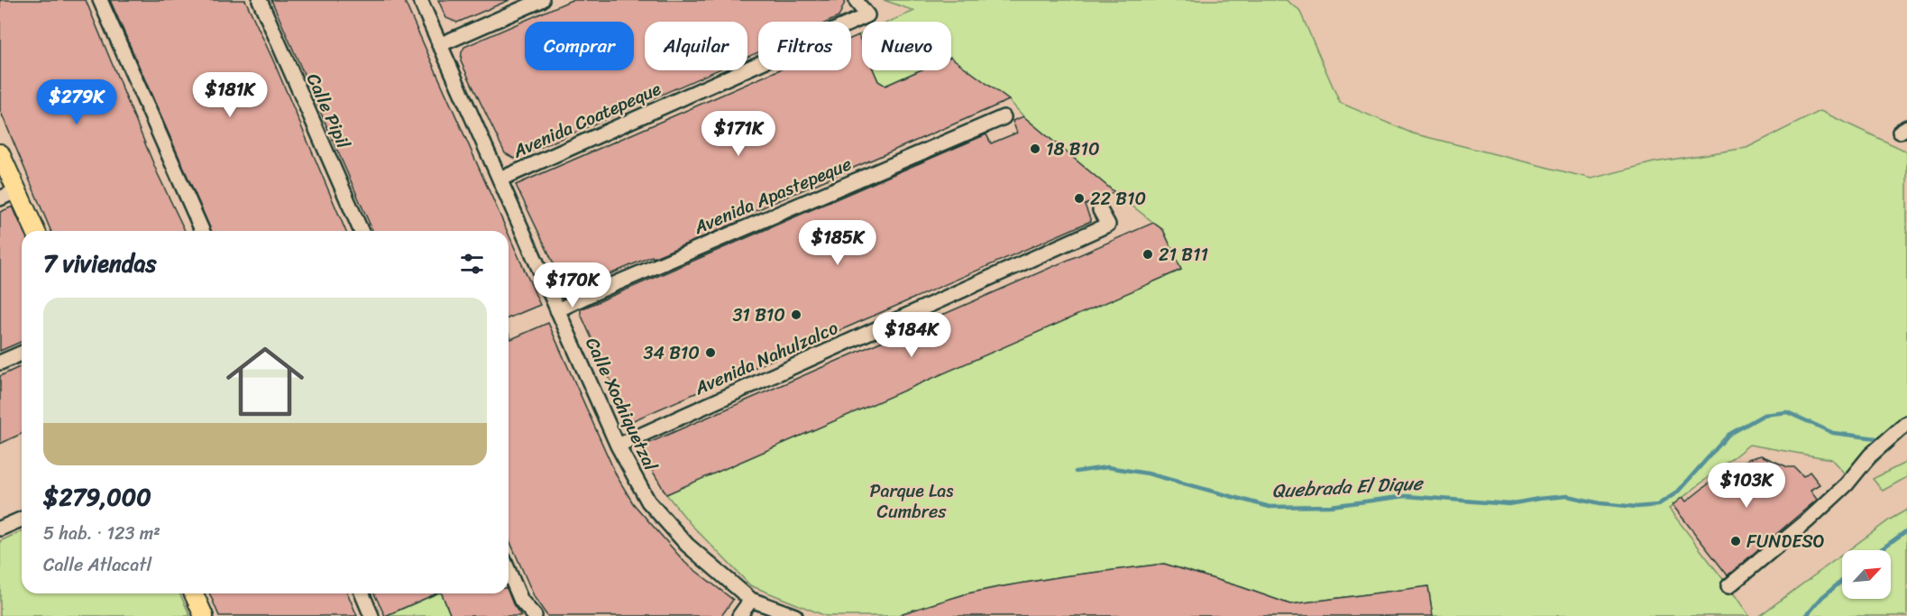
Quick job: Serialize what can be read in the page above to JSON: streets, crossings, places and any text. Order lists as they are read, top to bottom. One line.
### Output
{"streets":{"street":["Calle Pipil","Avenida Coatepeque","Avenida Apastepeque","Avenida Nahulzalco","Calle Xochiquetzal"]},"crossings":[["Avenida Coatepeque","Calle Xochiquetzal"],["Avenida Apastepeque","Calle Xochiquetzal"],["Avenida Nahulzalco","Calle Xochiquetzal"]],"water":["Quebrada El Dique"],"parks":["Parque Las Cumbres"],"places":["18 B10","22 B10","21 B11","31 B10","34 B10","FUNDESO"],"north":"top right","page":{"chip":["Comprar","Alquilar","Filtros","Nuevo"],"price":["$181K","$279K","$171K","$185K","$170K","$184K","$103K"],"heading":"7 viviendas","list":[{"name":"$279,000","note":"5 hab. · 123 m² · Calle Atlacatl"}]}}
